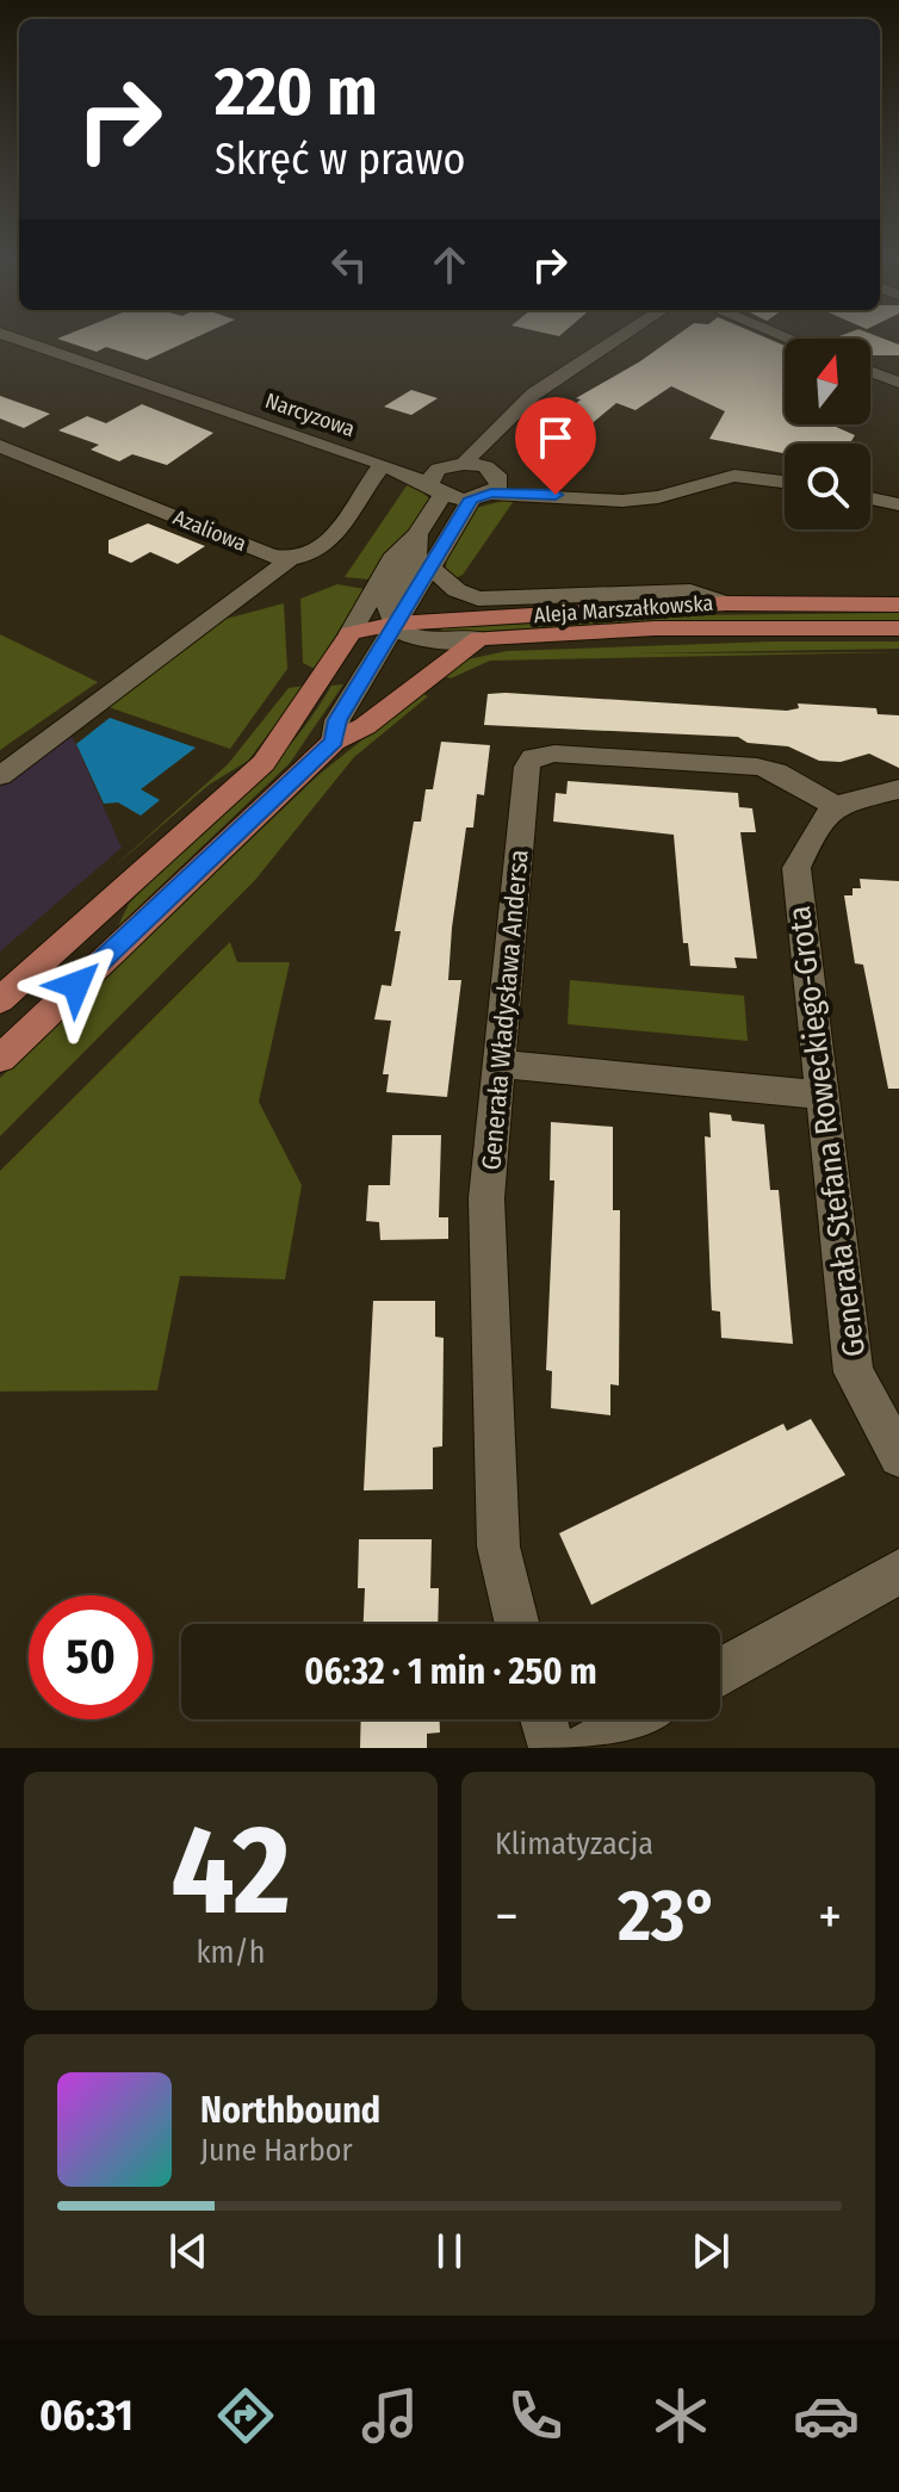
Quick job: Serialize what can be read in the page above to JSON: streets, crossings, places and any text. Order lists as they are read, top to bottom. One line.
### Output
{"streets":{"main road":["Aleja Marszałkowska"],"street":["Narcyzowa","Azaliowa","Generała Władysława Andersa","Generała Stefana Roweckiego-Grota"]},"crossings":[["Generała Władysława Andersa","Generała Stefana Roweckiego-Grota"]],"north":"top","page":{"turn":["220 m","Skręć w prawo"],"limit":"50","trip":"06:32 · 1 min · 250 m","tile":[["42","km/h"],"Klimatyzacja"],"heat":["−","23°","+"],"song":["Northbound","June Harbor"],"tabs":"06:31"}}
